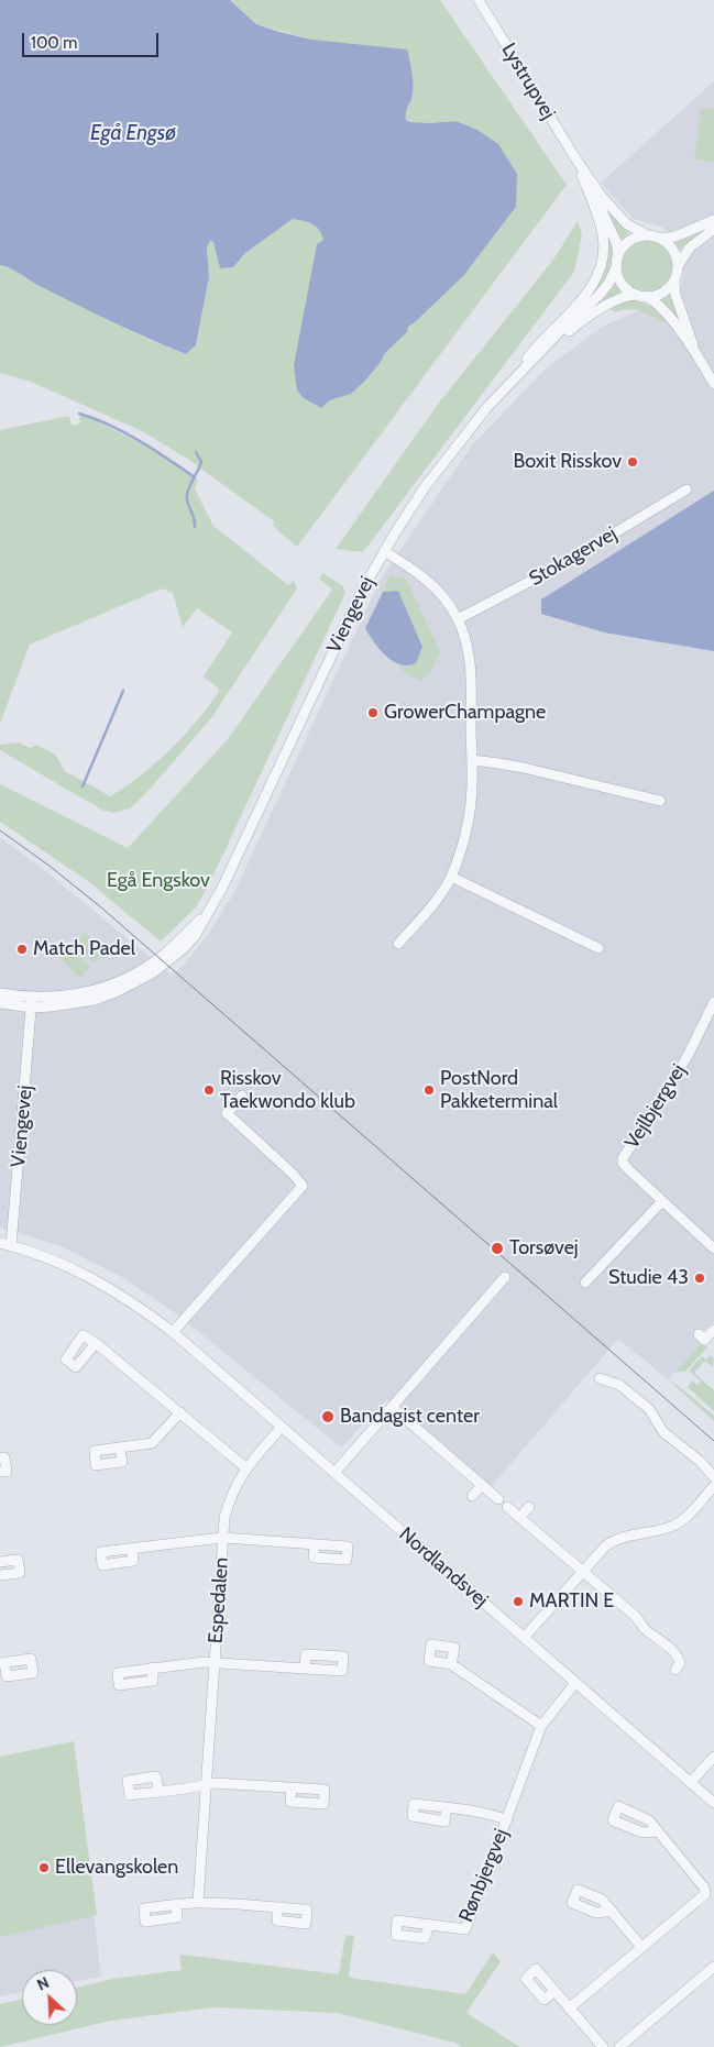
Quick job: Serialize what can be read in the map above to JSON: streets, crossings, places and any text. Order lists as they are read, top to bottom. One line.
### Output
{"streets":{"street":["Lystrupvej","Stokagervej","Viengevej","Vejlbjergvej","Nordlandsvej","Espedalen","Rønbjergvej"]},"crossings":[["Lystrupvej","Viengevej"],["Viengevej","Nordlandsvej"],["Nordlandsvej","Espedalen"],["Nordlandsvej","Rønbjergvej"]],"water":["Egå Engsø"],"parks":["Egå Engskov"],"places":["Boxit Risskov","GrowerChampagne","Match Padel","Risskov Taekwondo klub","PostNord Pakketerminal","Torsøvej","Studie 43","Bandagist center","MARTIN E","Ellevangskolen"],"scale_bar":"100 m","north":"top left"}
